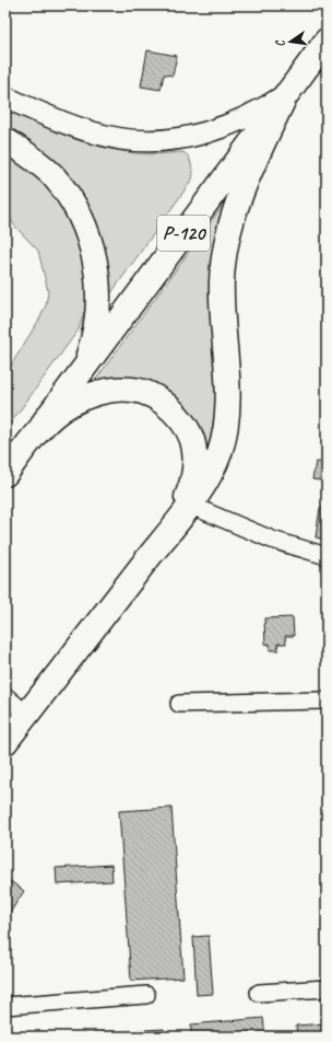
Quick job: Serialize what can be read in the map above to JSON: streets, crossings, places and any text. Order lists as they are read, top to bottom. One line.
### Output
{"streets":{"highway":["Р-120"]},"north":"left"}
